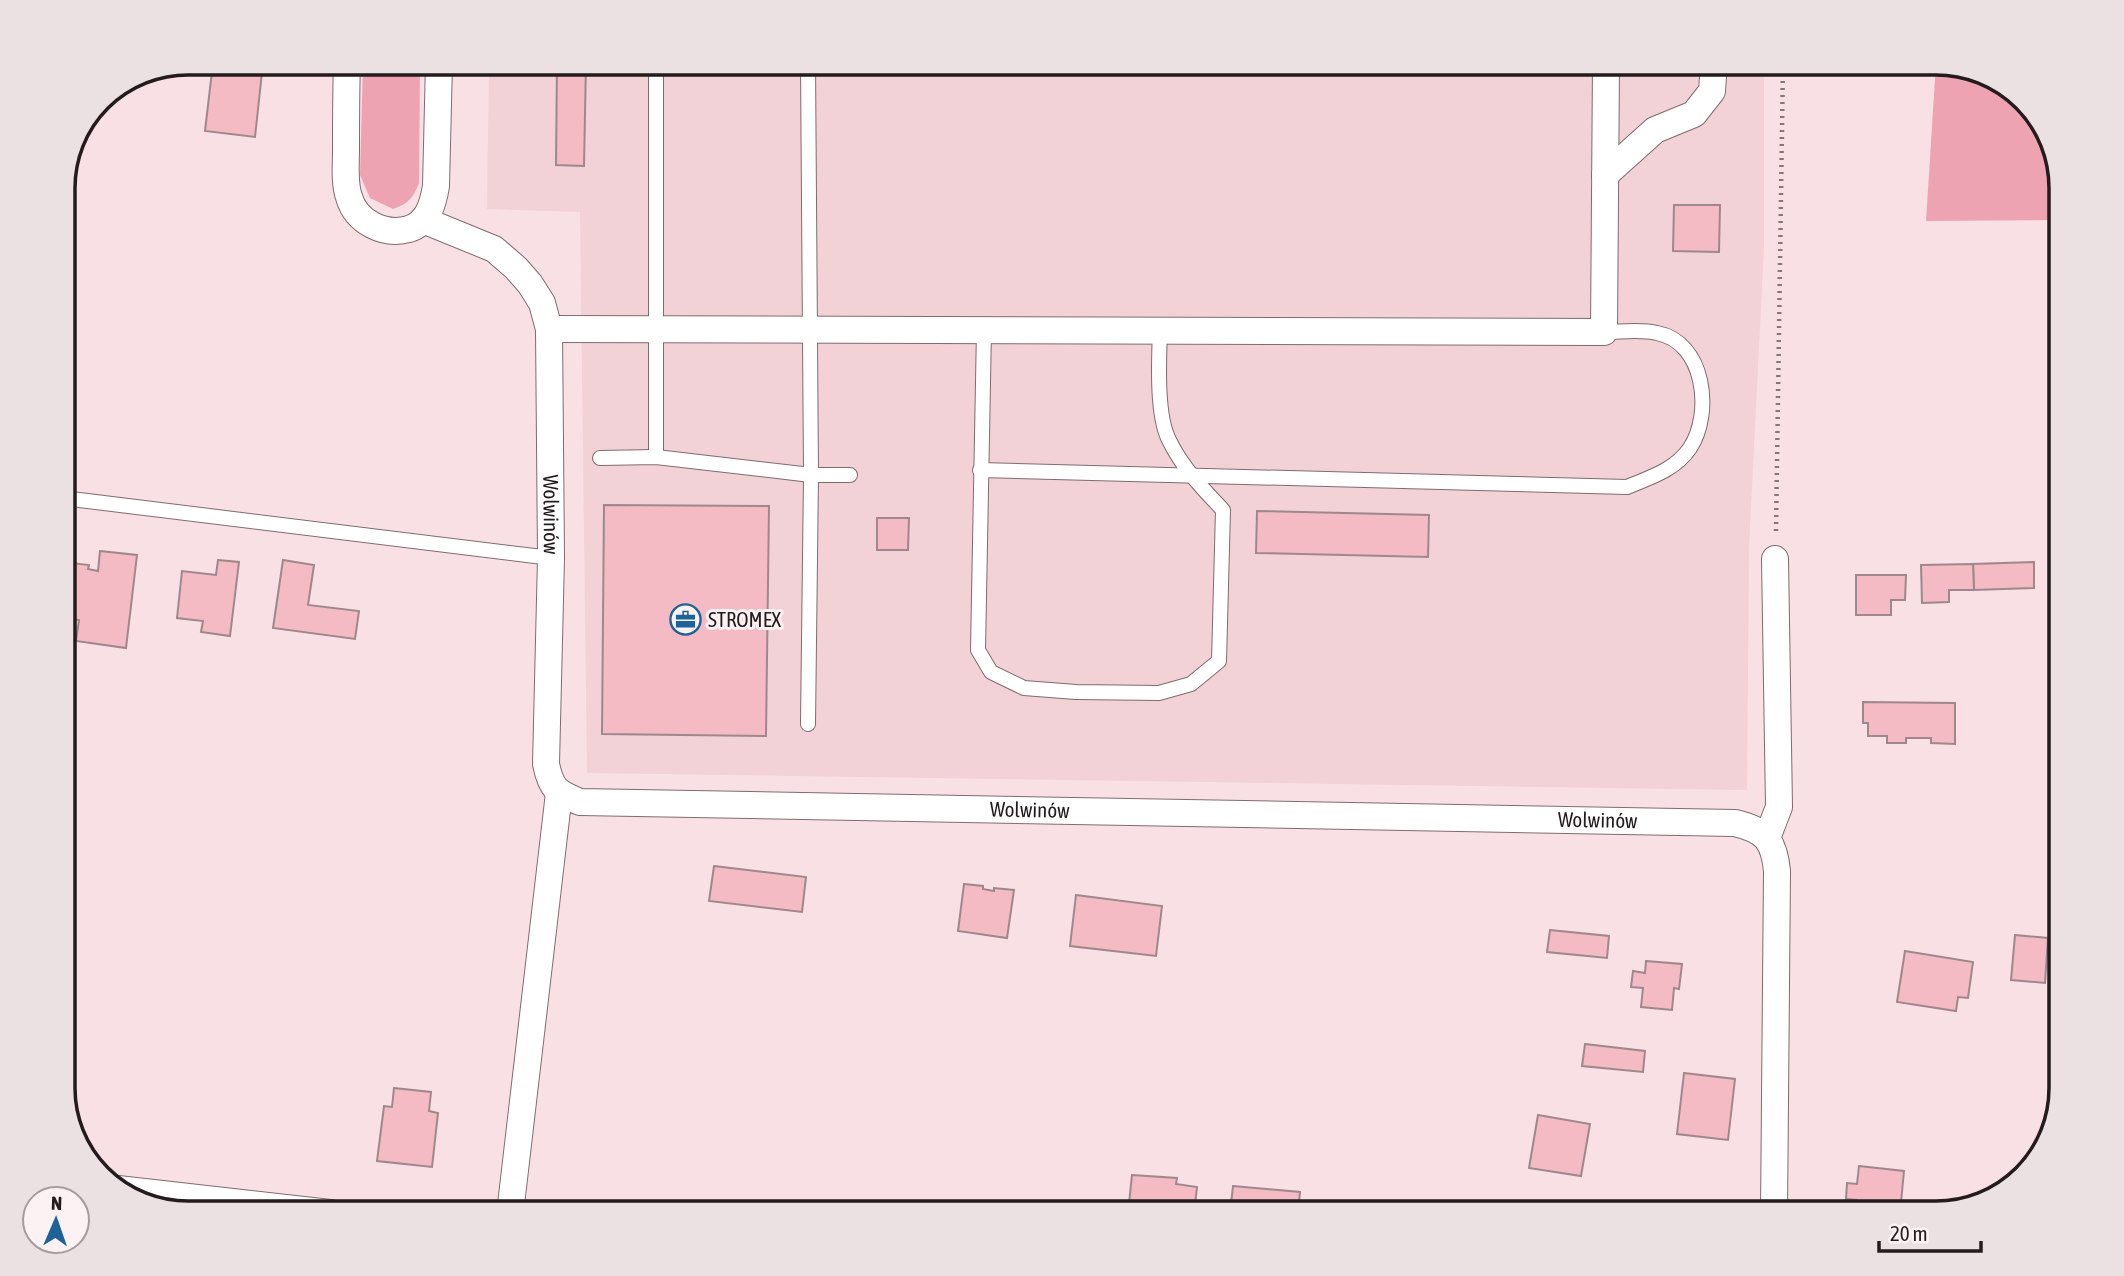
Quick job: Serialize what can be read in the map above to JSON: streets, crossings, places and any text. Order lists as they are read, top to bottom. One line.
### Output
{"streets":{"street":["Wolwinów"]},"places":{"office":["STROMEX"]},"scale_bar":"20 m","north":"top"}
